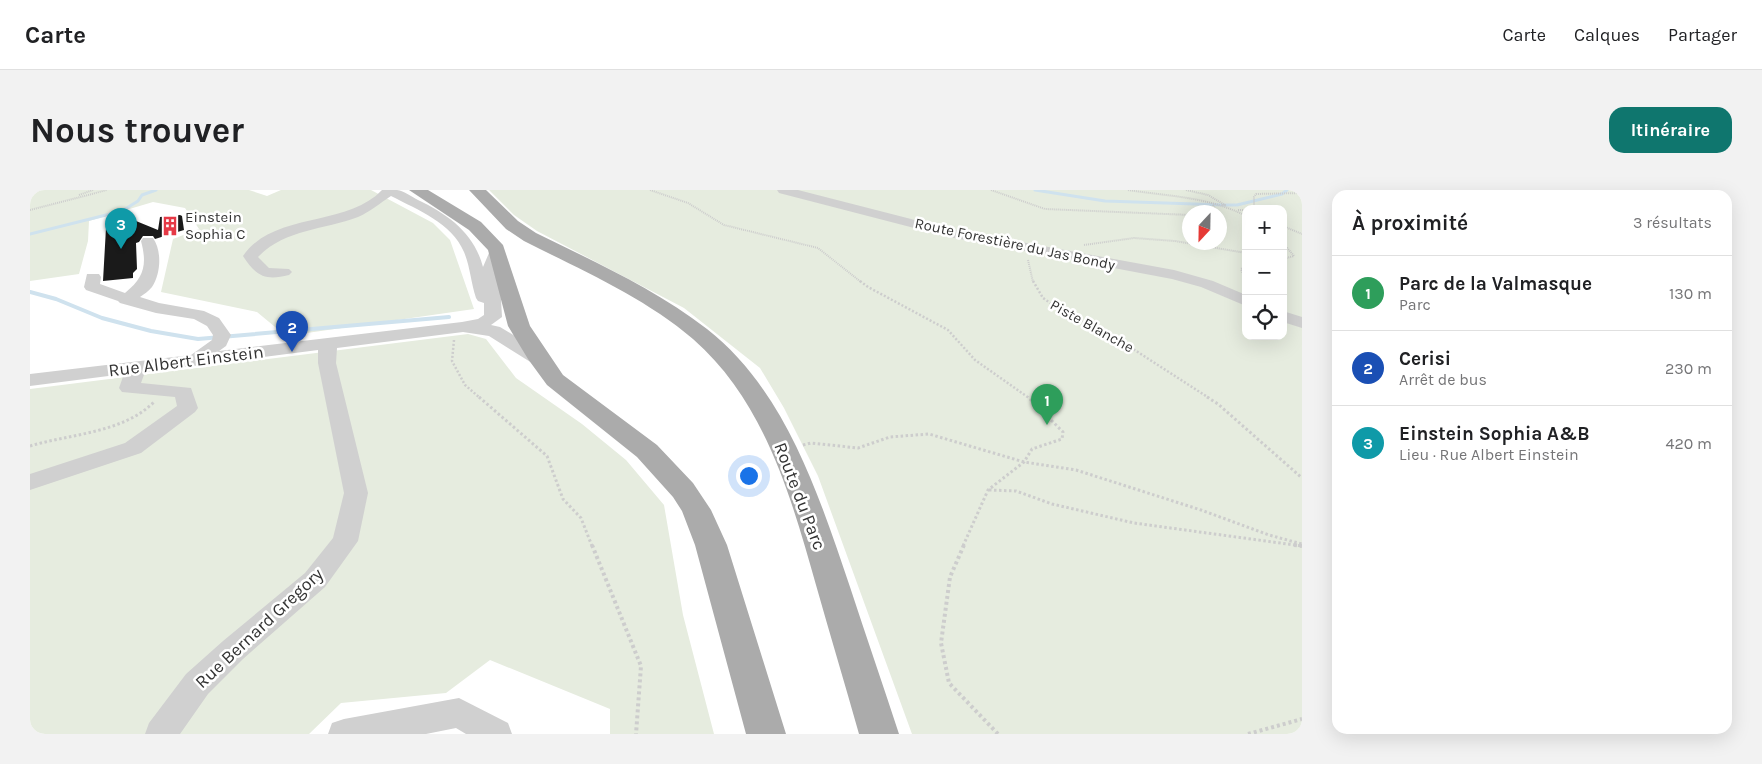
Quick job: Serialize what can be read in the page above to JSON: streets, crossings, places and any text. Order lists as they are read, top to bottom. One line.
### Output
{"streets":{"main road":["Route du Parc"],"street":["Route Forestière du Jas Bondy","Rue Albert Einstein","Rue Bernard Gregory"],"path":["Piste Blanche"]},"crossings":[["Route Forestière du Jas Bondy","Piste Blanche"],["Rue Albert Einstein","Rue Bernard Gregory"]],"places":{"building":["Einstein Sophia C"]},"north":"bottom","page":{"header":"Carte","nav":["Carte","Calques","Partager"],"buttons":"Itinéraire","title":"Nous trouver","heading":["À proximité","3 résultats"],"map_buttons":["+","−"],"pins":["3","2","1"],"list":[{"mark":"1","name":"Parc de la Valmasque","note":"Parc","value":"130 m"},{"mark":"2","name":"Cerisi","note":"Arrêt de bus","value":"230 m"},{"mark":"3","name":"Einstein Sophia A&B","note":"Lieu · Rue Albert Einstein","value":"420 m"}]}}
